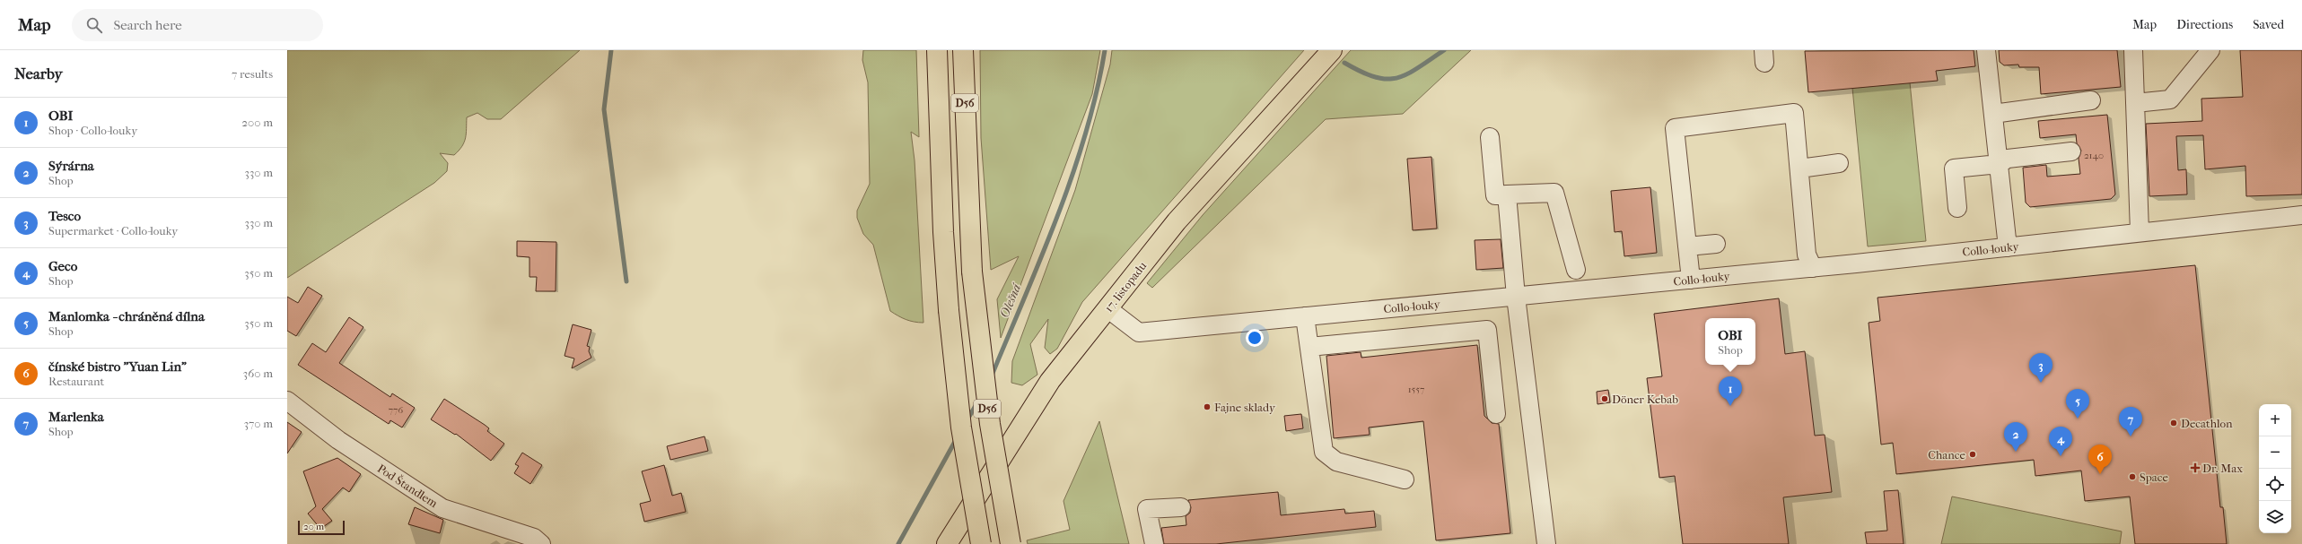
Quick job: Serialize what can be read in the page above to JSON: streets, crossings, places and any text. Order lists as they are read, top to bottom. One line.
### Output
{"streets":{"main road":["D56","17. listopadu"],"street":["Collo-louky","Pod Štandlem"]},"crossings":[["Collo-louky","17. listopadu"]],"water":["Olešná"],"places":{"other":["Döner Kebab","Fajne sklady","Decathlon","Chance","Space"],"health":["Dr. Max"]},"house_numbers":["2140","1557","776"],"scale_bar":"20 m","page":{"header":"Map","search":"Search here","nav":["Map","Directions","Saved"],"heading":["Nearby","7 results"],"list":[{"mark":"1","name":"OBI","note":"Shop · Collo-louky","value":"200 m"},{"mark":"2","name":"Sýrárna","note":"Shop","value":"330 m"},{"mark":"3","name":"Tesco","note":"Supermarket · Collo-louky","value":"330 m"},{"mark":"4","name":"Geco","note":"Shop","value":"350 m"},{"mark":"5","name":"Manlomka - chráněná dílna","note":"Shop","value":"350 m"},{"mark":"6","name":"čínské bistro \"Yuan Lin\"","note":"Restaurant","value":"360 m"},{"mark":"7","name":"Marlenka","note":"Shop","value":"370 m"}],"popup":["OBI","Shop"],"pins":["3","1","5","7","2","4","6"],"map_buttons":["+","−"],"scale":"20 m"}}
